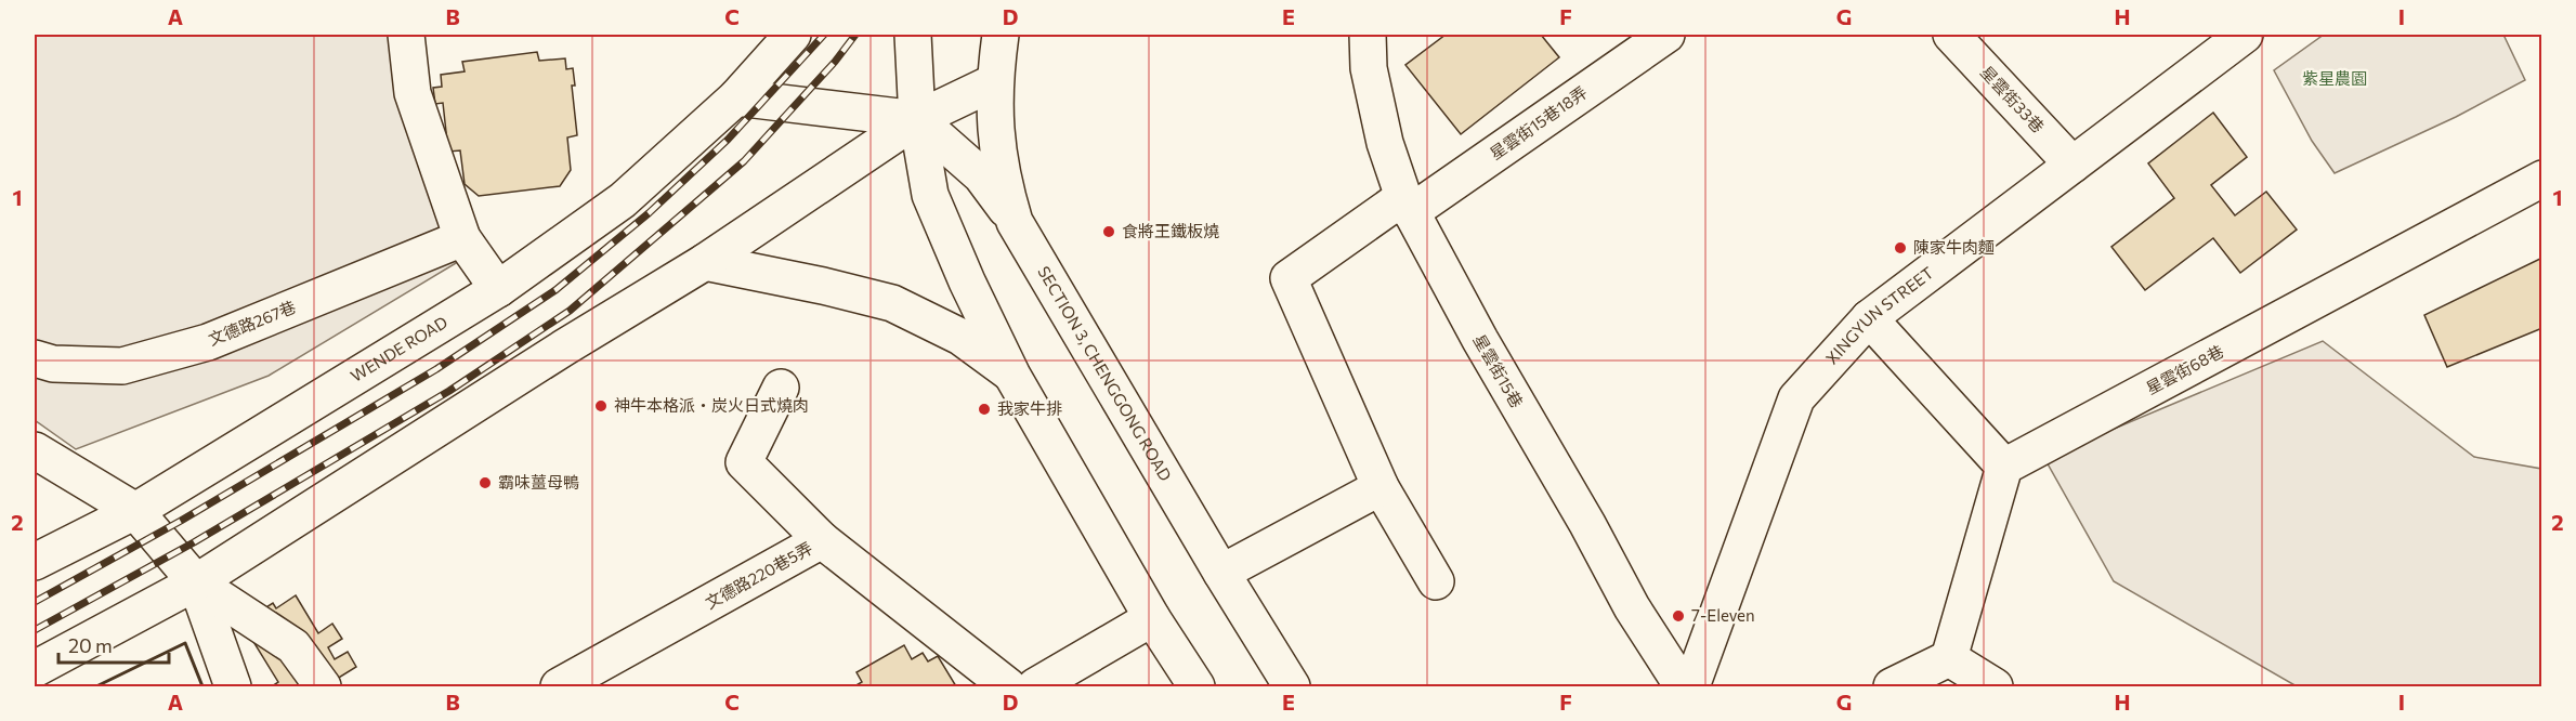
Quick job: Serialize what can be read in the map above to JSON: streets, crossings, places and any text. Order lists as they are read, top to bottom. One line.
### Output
{"streets":{"main road":["星雲街33巷","星雲街15巷18弄","XINGYUN STREET","文德路267巷","WENDE ROAD","星雲街68巷","星雲街15巷","SECTION 3, CHENGGONG ROAD","文德路220巷5弄"]},"crossings":[["星雲街33巷","XINGYUN STREET"],["星雲街15巷18弄","星雲街15巷"]],"parks":["紫星農園"],"places":["食將王鐵板燒","陳家牛肉麵","神牛本格派‧炭火日式燒肉","我家牛排","霸味薑母鴨","7-Eleven"],"scale_bar":"20 m","grid":{"columns":["A","B","C","D","E","F","G","H","I"],"rows":["1","2"]}}
